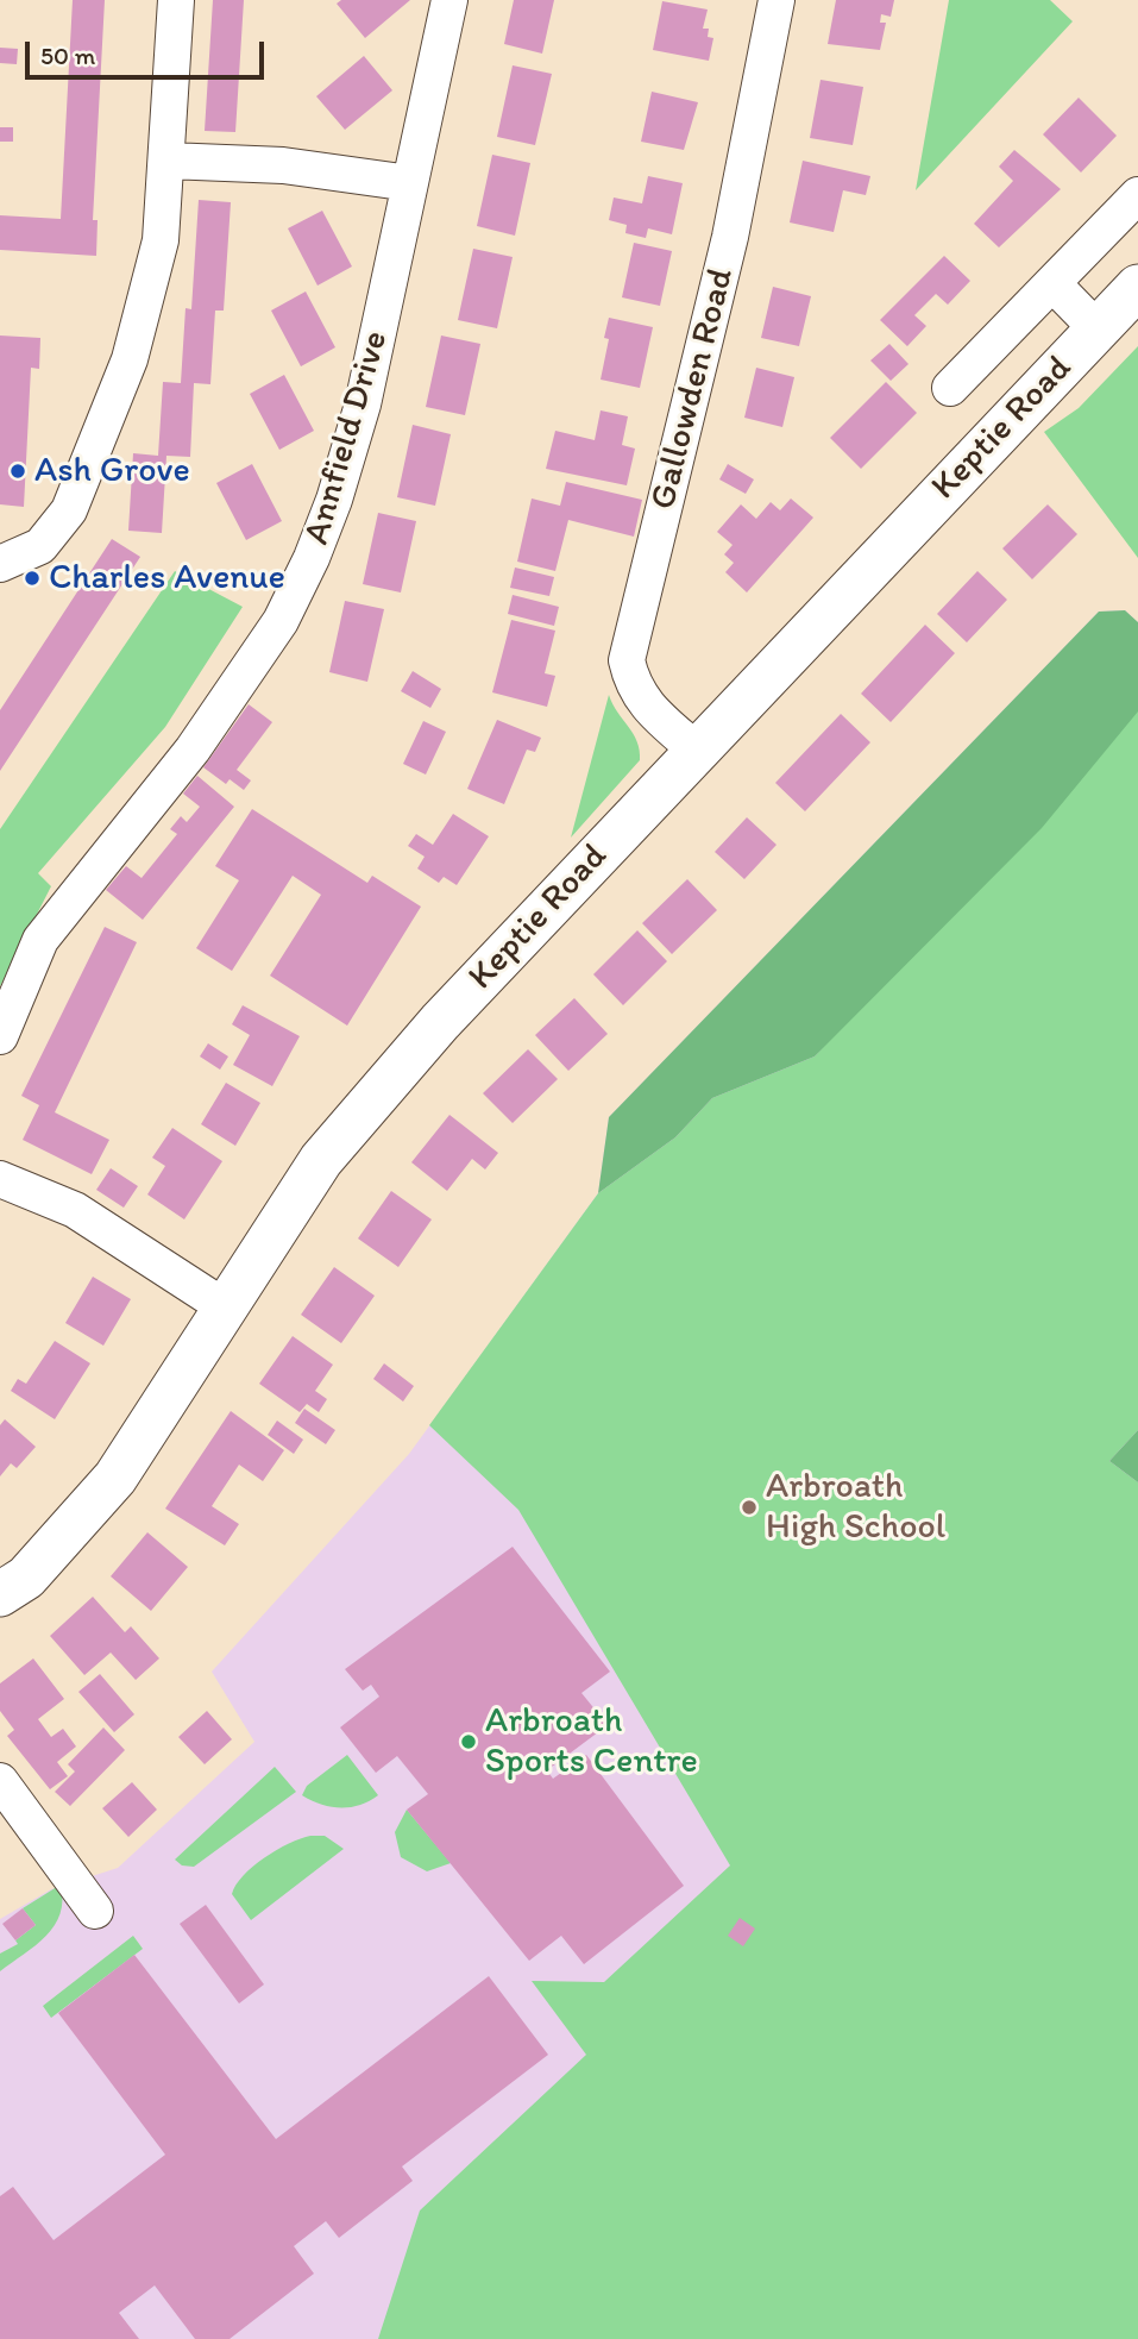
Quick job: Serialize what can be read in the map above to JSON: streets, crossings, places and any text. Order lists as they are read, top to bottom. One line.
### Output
{"streets":{"main road":["Keptie Road"],"street":["Gallowden Road","Annfield Drive"]},"crossings":[["Gallowden Road","Keptie Road"]],"places":["Ash Grove","Charles Avenue","Arbroath High School","Arbroath Sports Centre"],"scale_bar":"50 m"}
